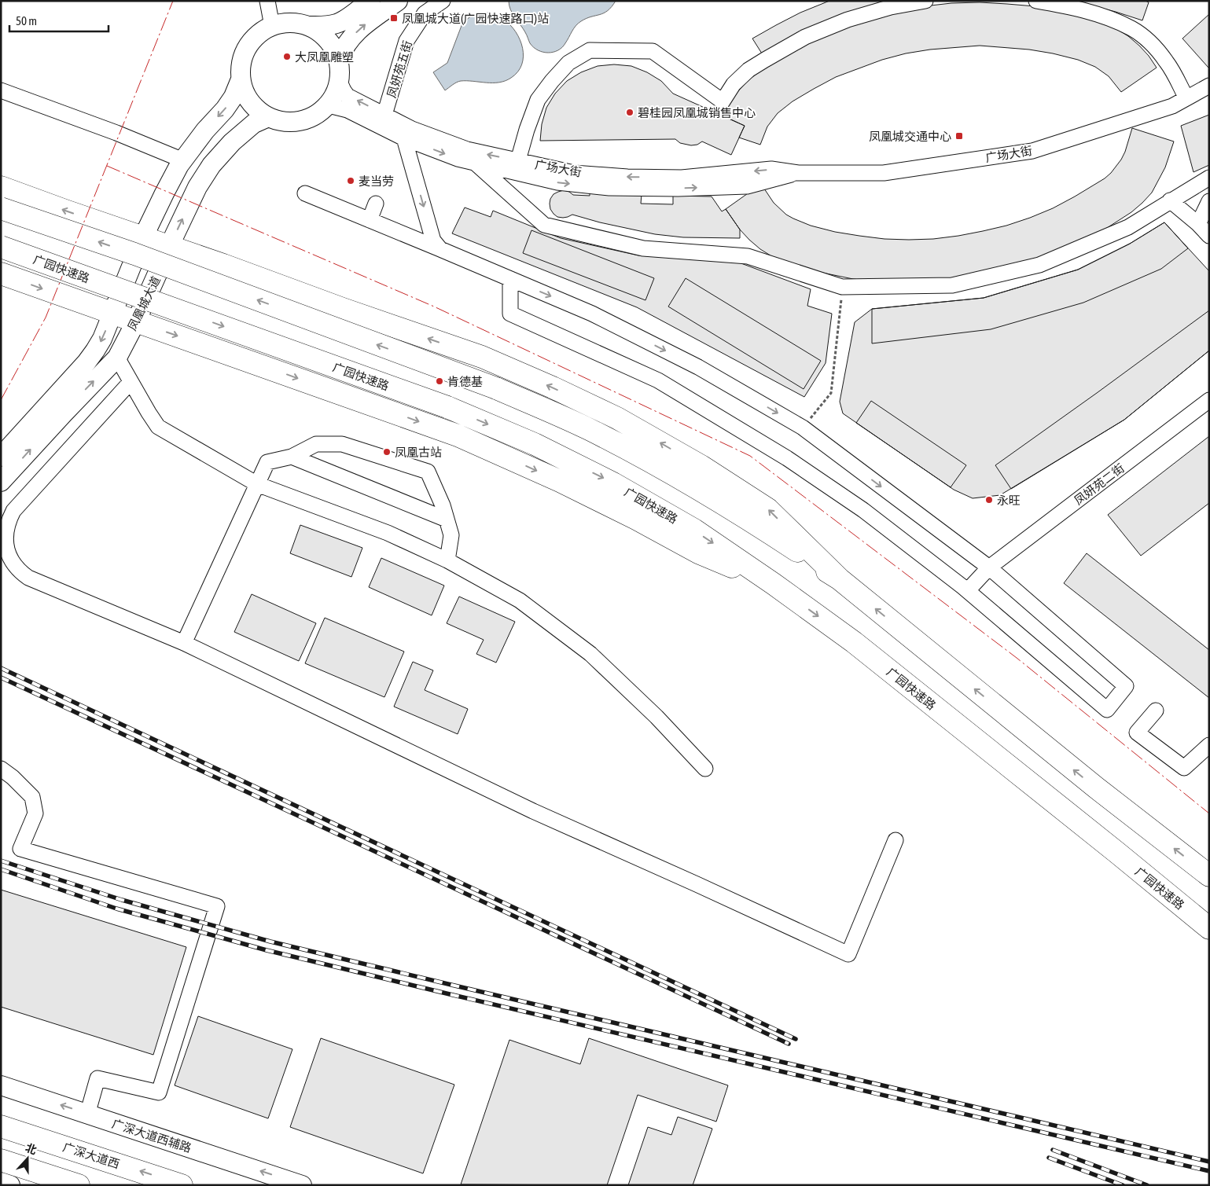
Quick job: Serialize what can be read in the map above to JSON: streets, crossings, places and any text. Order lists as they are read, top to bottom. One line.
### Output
{"streets":{"highway":["广园快速路","广深大道西"],"main road":["凤凰城大道","广深大道西辅路"],"street":["凤妍苑五街","广场大街","凤妍苑二街"]},"crossings":[["凤妍苑五街","广场大街"],["广场大街","凤凰城大道"]],"one_way":["广深大道西辅路"],"places":{"transit":["凤凰城大道(广园快速路口)站","凤凰城交通中心"],"other":["大凤凰雕塑","碧桂园凤凰城销售中心","麦当劳","肯德基","凤凰古站","永旺"]},"scale_bar":"50 m","north":"top"}
